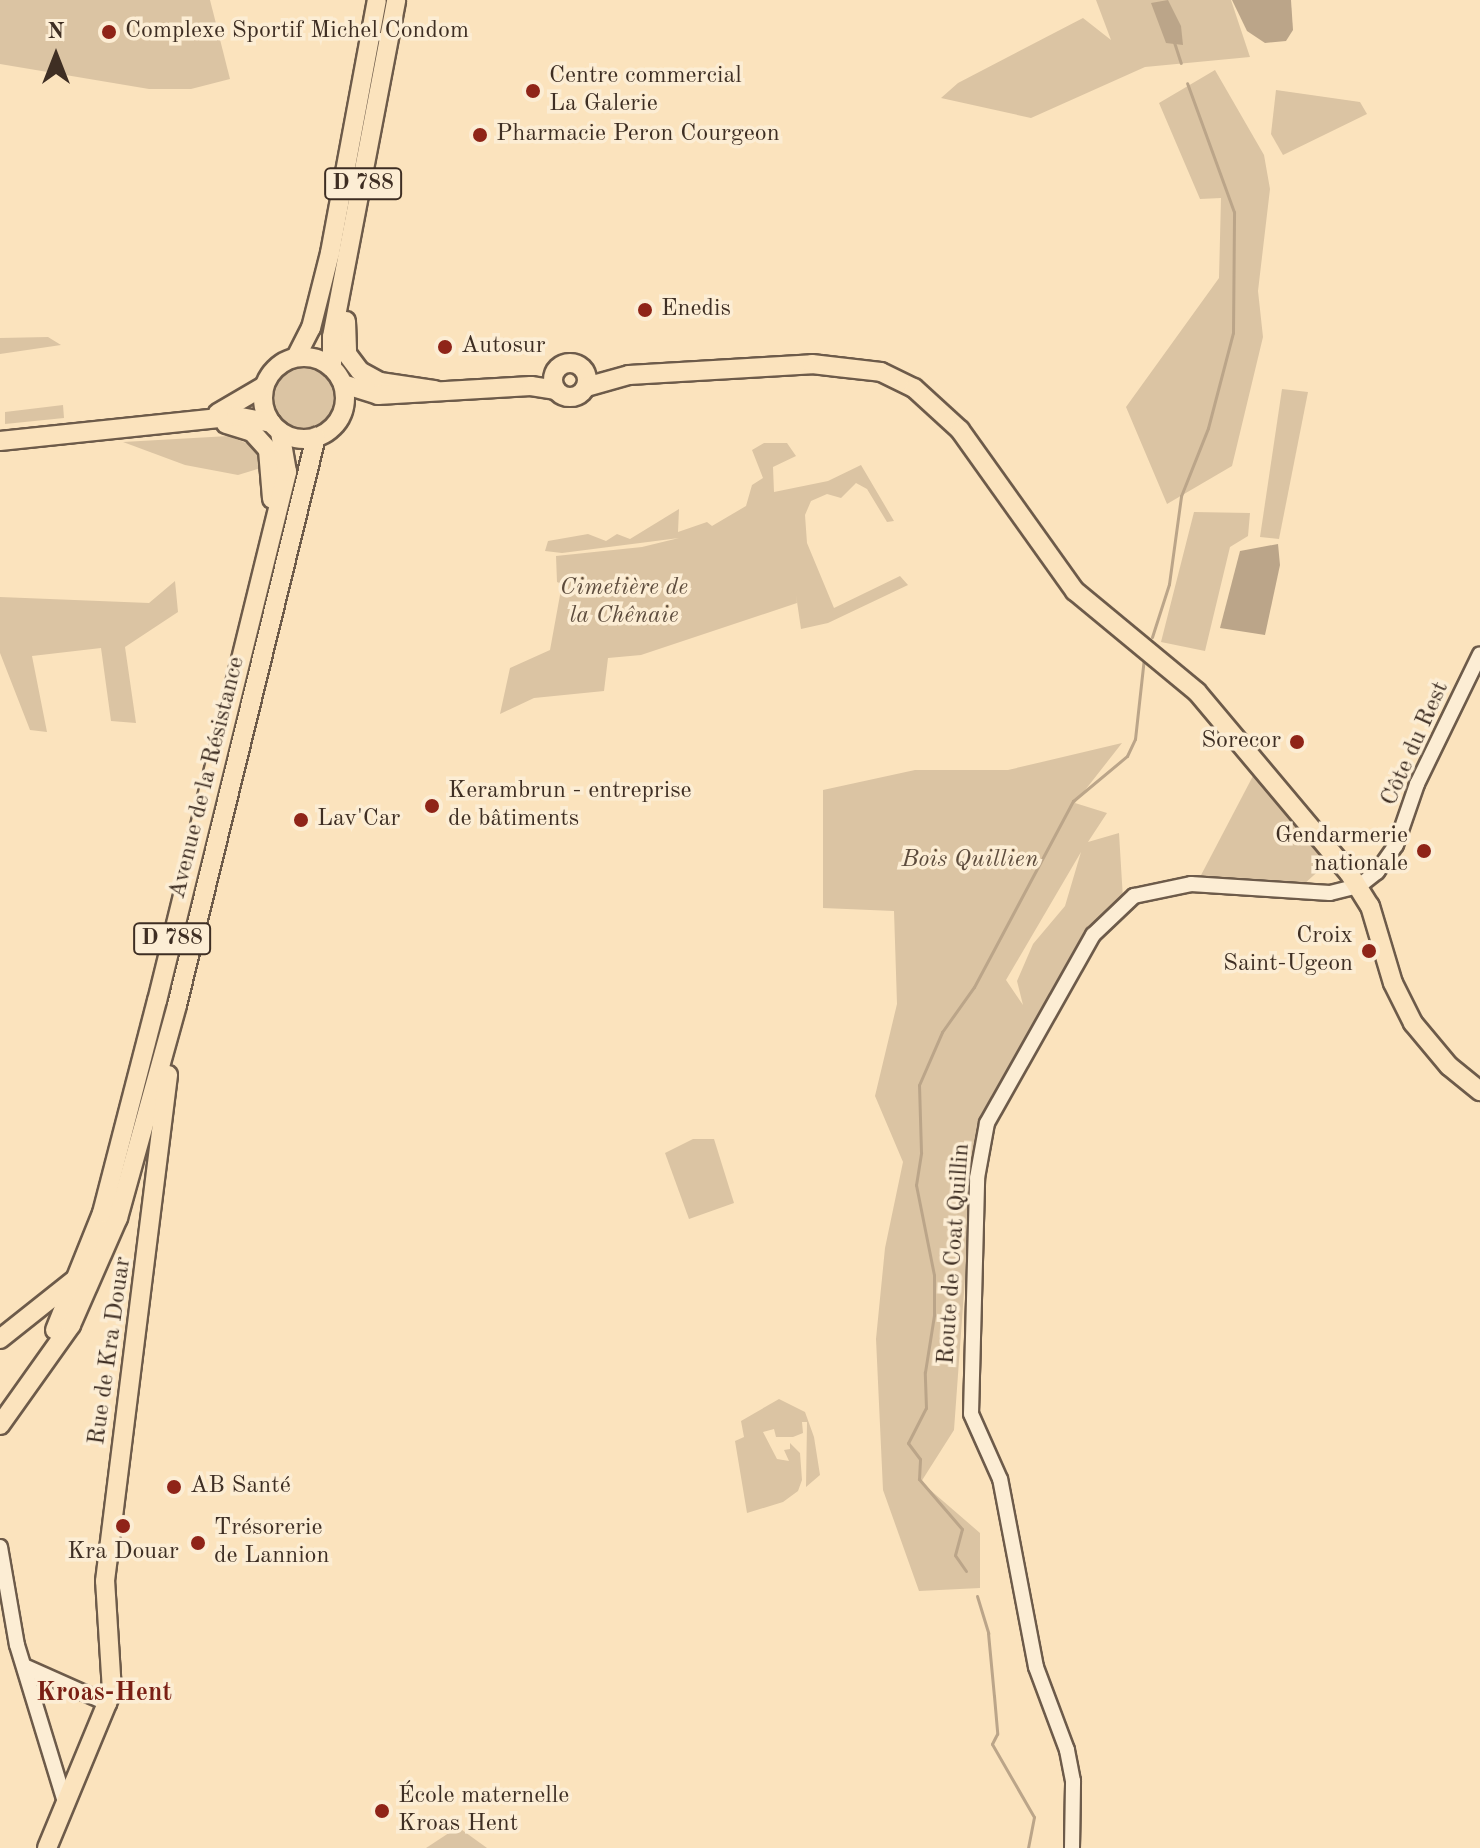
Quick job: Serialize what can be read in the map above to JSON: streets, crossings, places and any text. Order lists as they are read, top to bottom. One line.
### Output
{"streets":{"main road":["D 788","Avenue de la Résistance","Rue de Kra Douar"],"street":["Côte du Rest","Route de Coat Quillin"]},"crossings":[["D 788","Avenue de la Résistance"],["Côte du Rest","Route de Coat Quillin"],["Avenue de la Résistance","Rue de Kra Douar"]],"districts":["Kroas-Hent"],"parks":["Cimetière de la Chênaie","Bois Quillien"],"places":["Complexe Sportif Michel Condom","Centre commercial La Galerie","Pharmacie Peron Courgeon","Enedis","Autosur","Sorecor","Kerambrun - entreprise de bâtiments","Lav'Car","Gendarmerie nationale","Croix Saint-Ugeon","AB Santé","Kra Douar","Trésorerie de Lannion","École maternelle Kroas Hent"],"north":"top"}
